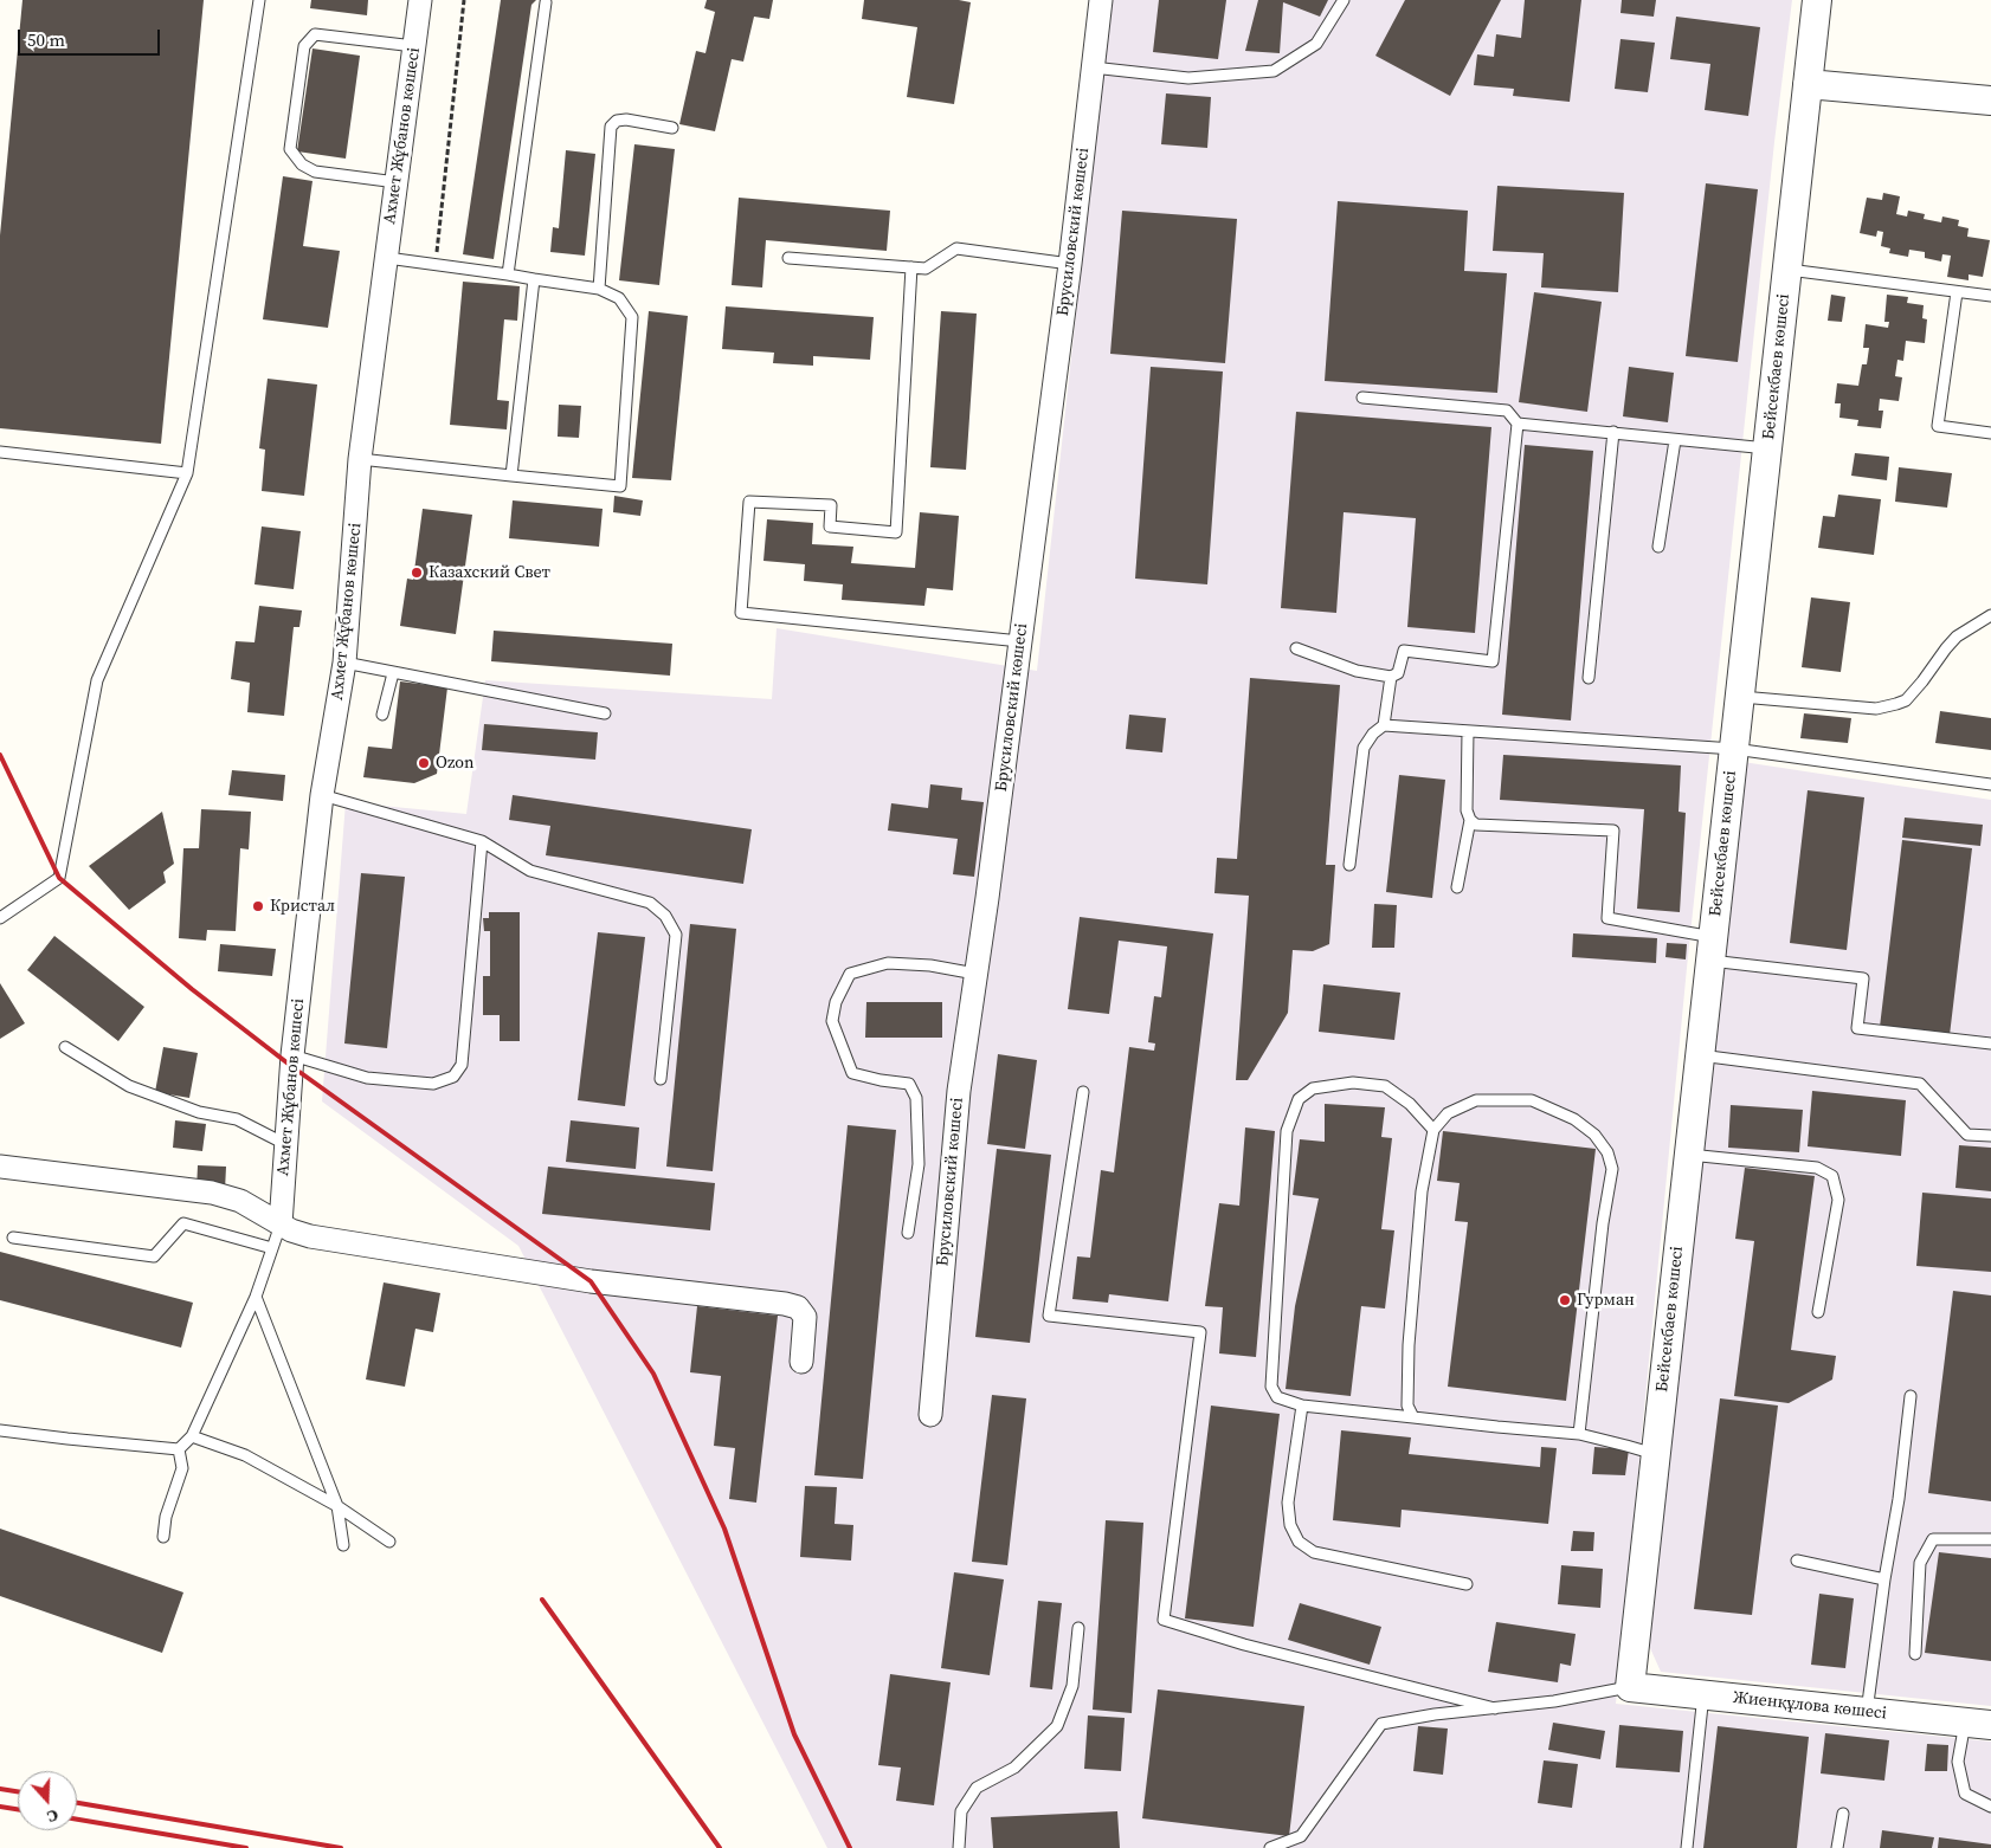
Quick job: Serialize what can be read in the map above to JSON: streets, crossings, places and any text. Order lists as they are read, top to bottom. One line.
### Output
{"streets":{"street":["Ахмет Жұбанов көшесі","Брусиловский көшесі","Бейсекбаев көшесі","Жиенқұлова көшесі"]},"crossings":[["Бейсекбаев көшесі","Жиенқұлова көшесі"]],"places":["Казахский Свет","Ozon","Кристал","Гурман"],"scale_bar":"50 m","north":"bottom"}
